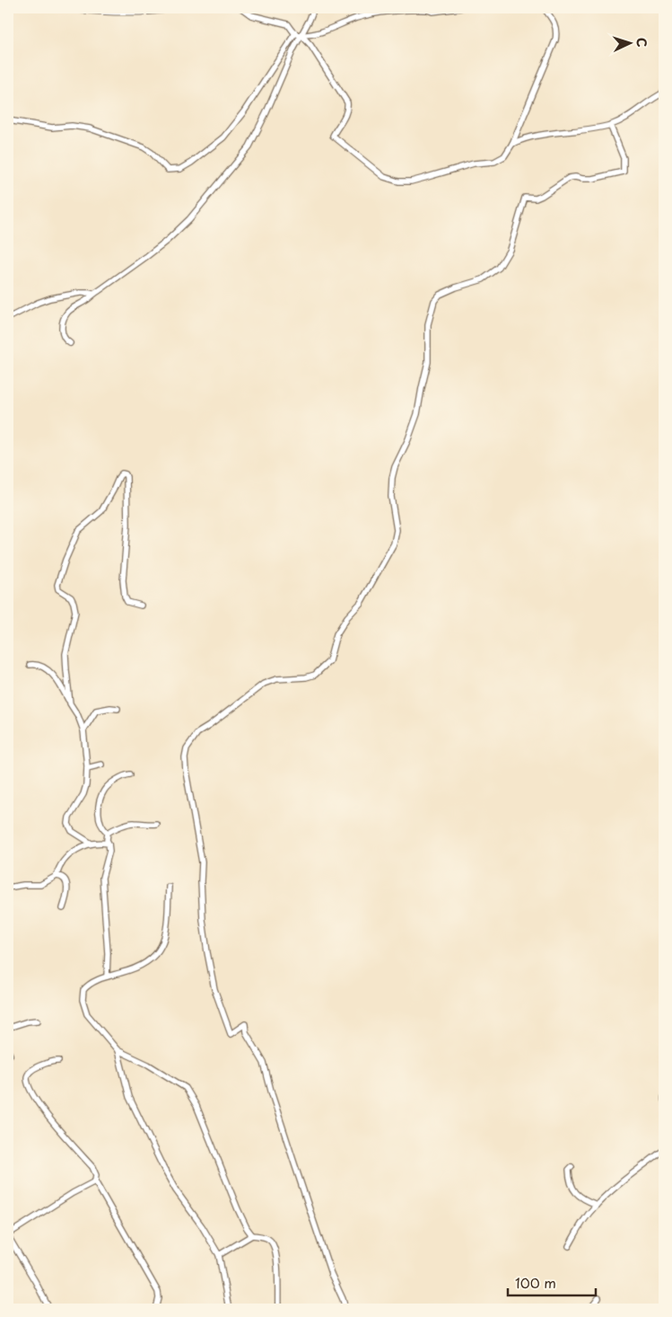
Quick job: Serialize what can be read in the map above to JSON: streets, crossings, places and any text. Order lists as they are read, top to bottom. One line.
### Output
{"scale_bar":"100 m","north":"right"}
